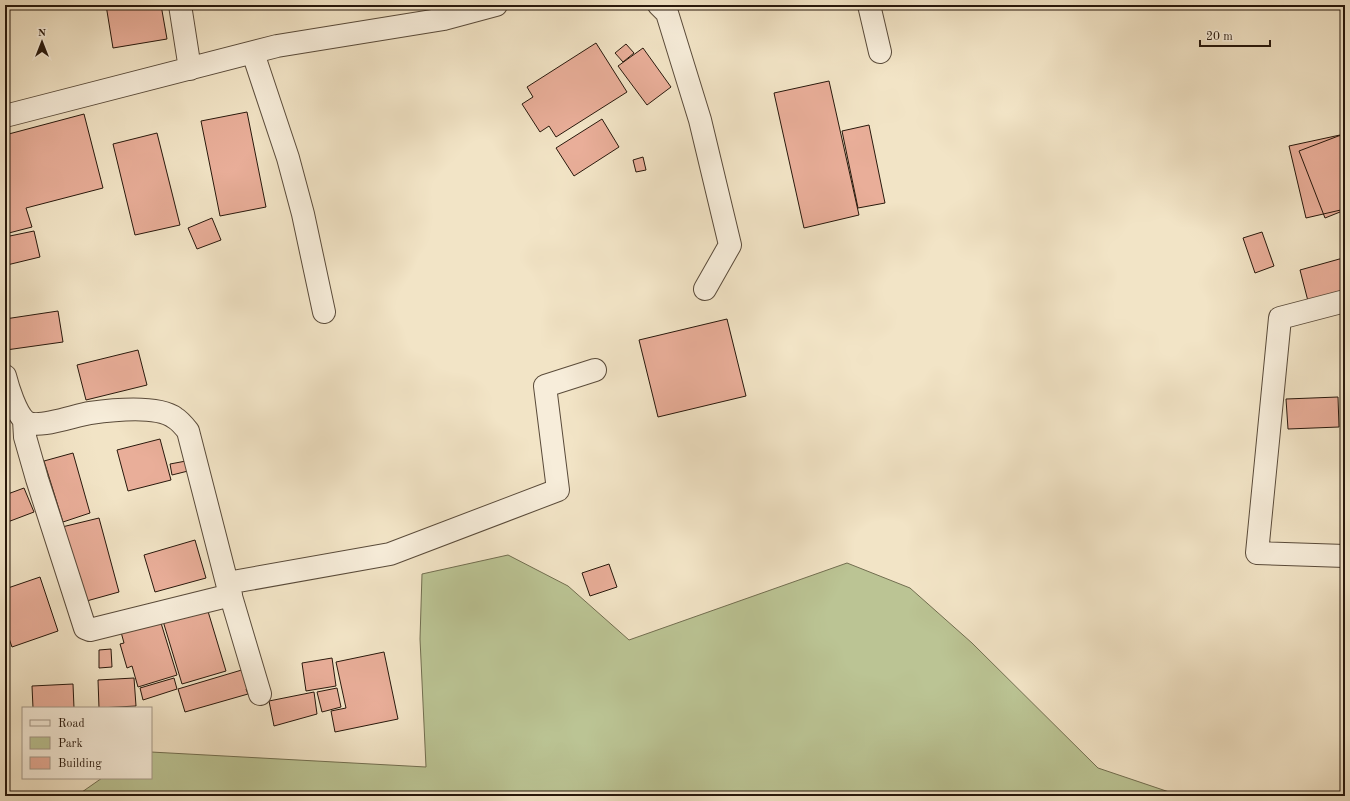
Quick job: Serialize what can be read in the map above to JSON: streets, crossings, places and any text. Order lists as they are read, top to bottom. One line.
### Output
{"legend":["Road","Park","Building"],"scale_bar":"20 m","north":"top"}
